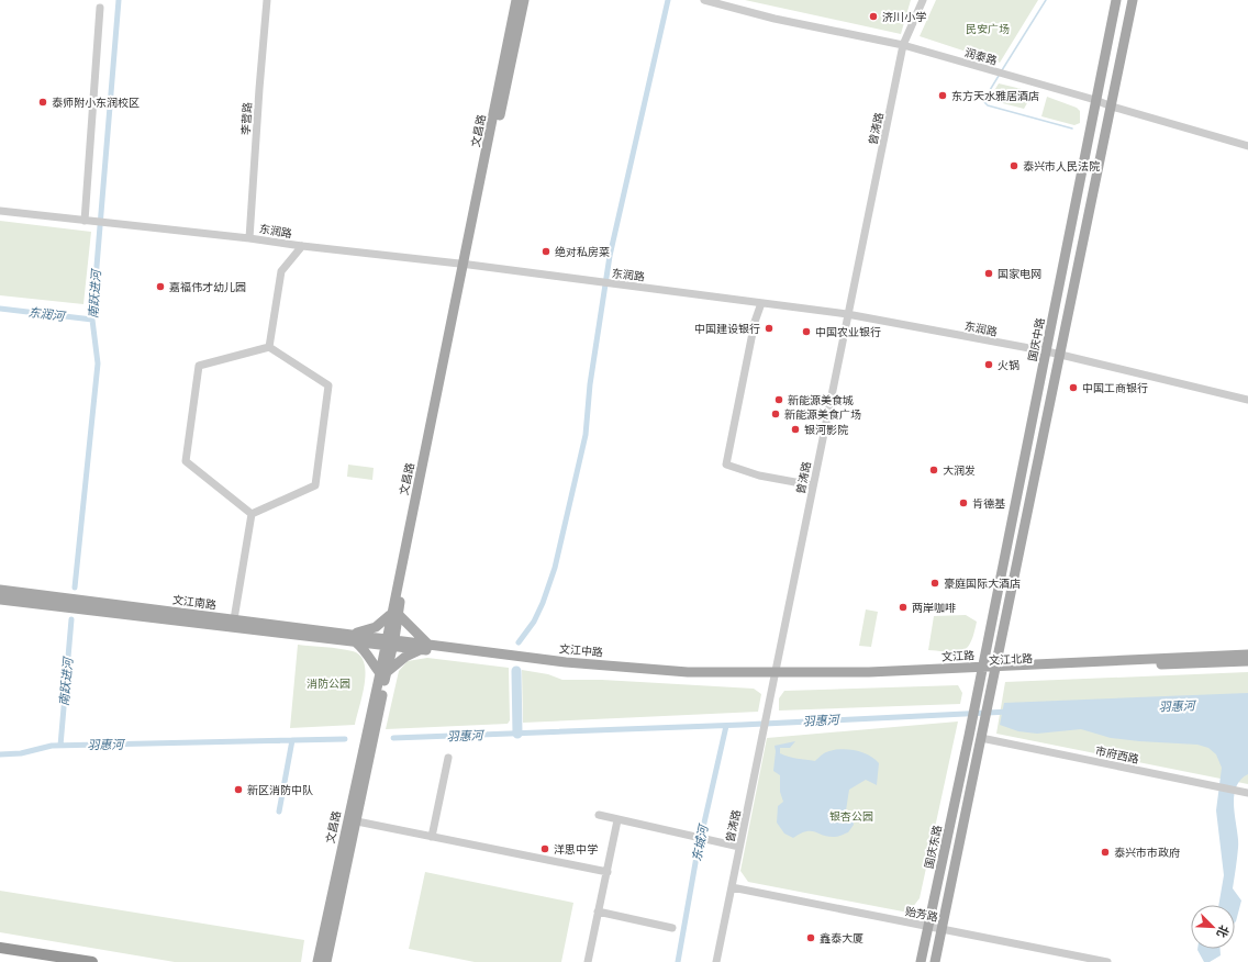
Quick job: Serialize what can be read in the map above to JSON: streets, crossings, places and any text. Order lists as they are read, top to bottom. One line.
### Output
{"streets":{"main road":["文昌路","国庆中路","文江南路","文江中路","文江路","文江北路","国庆东路"],"street":["润泰路","李营路","曾涛路","东润路","市府西路","贻芳路"]},"crossings":[["润泰路","曾涛路"],["润泰路","国庆中路"],["李营路","东润路"],["曾涛路","东润路"],["曾涛路","文江中路"],["曾涛路","文江路"],["曾涛路","贻芳路"],["文昌路","东润路"],["文昌路","文江南路"],["文昌路","文江中路"],["东润路","国庆中路"],["国庆中路","文江路"],["国庆中路","国庆东路"],["文江南路","文江中路"],["文江中路","文江路"],["文江路","文江北路"],["国庆东路","贻芳路"]],"water":["南跃进河","东润河","羽惠河","东城河"],"parks":["民安广场","消防公园","银杏公园"],"places":["济川小学","东方天水雅居酒店","泰师附小东润校区","泰兴市人民法院","绝对私房菜","国家电网","嘉福伟才幼儿园","中国建设银行","中国农业银行","火锅","中国工商银行","新能源美食城","新能源美食广场","银河影院","大润发","肯德基","豪庭国际大酒店","两岸咖啡","新区消防中队","洋思中学","泰兴市市政府","鑫泰大厦"],"north":"bottom right"}
